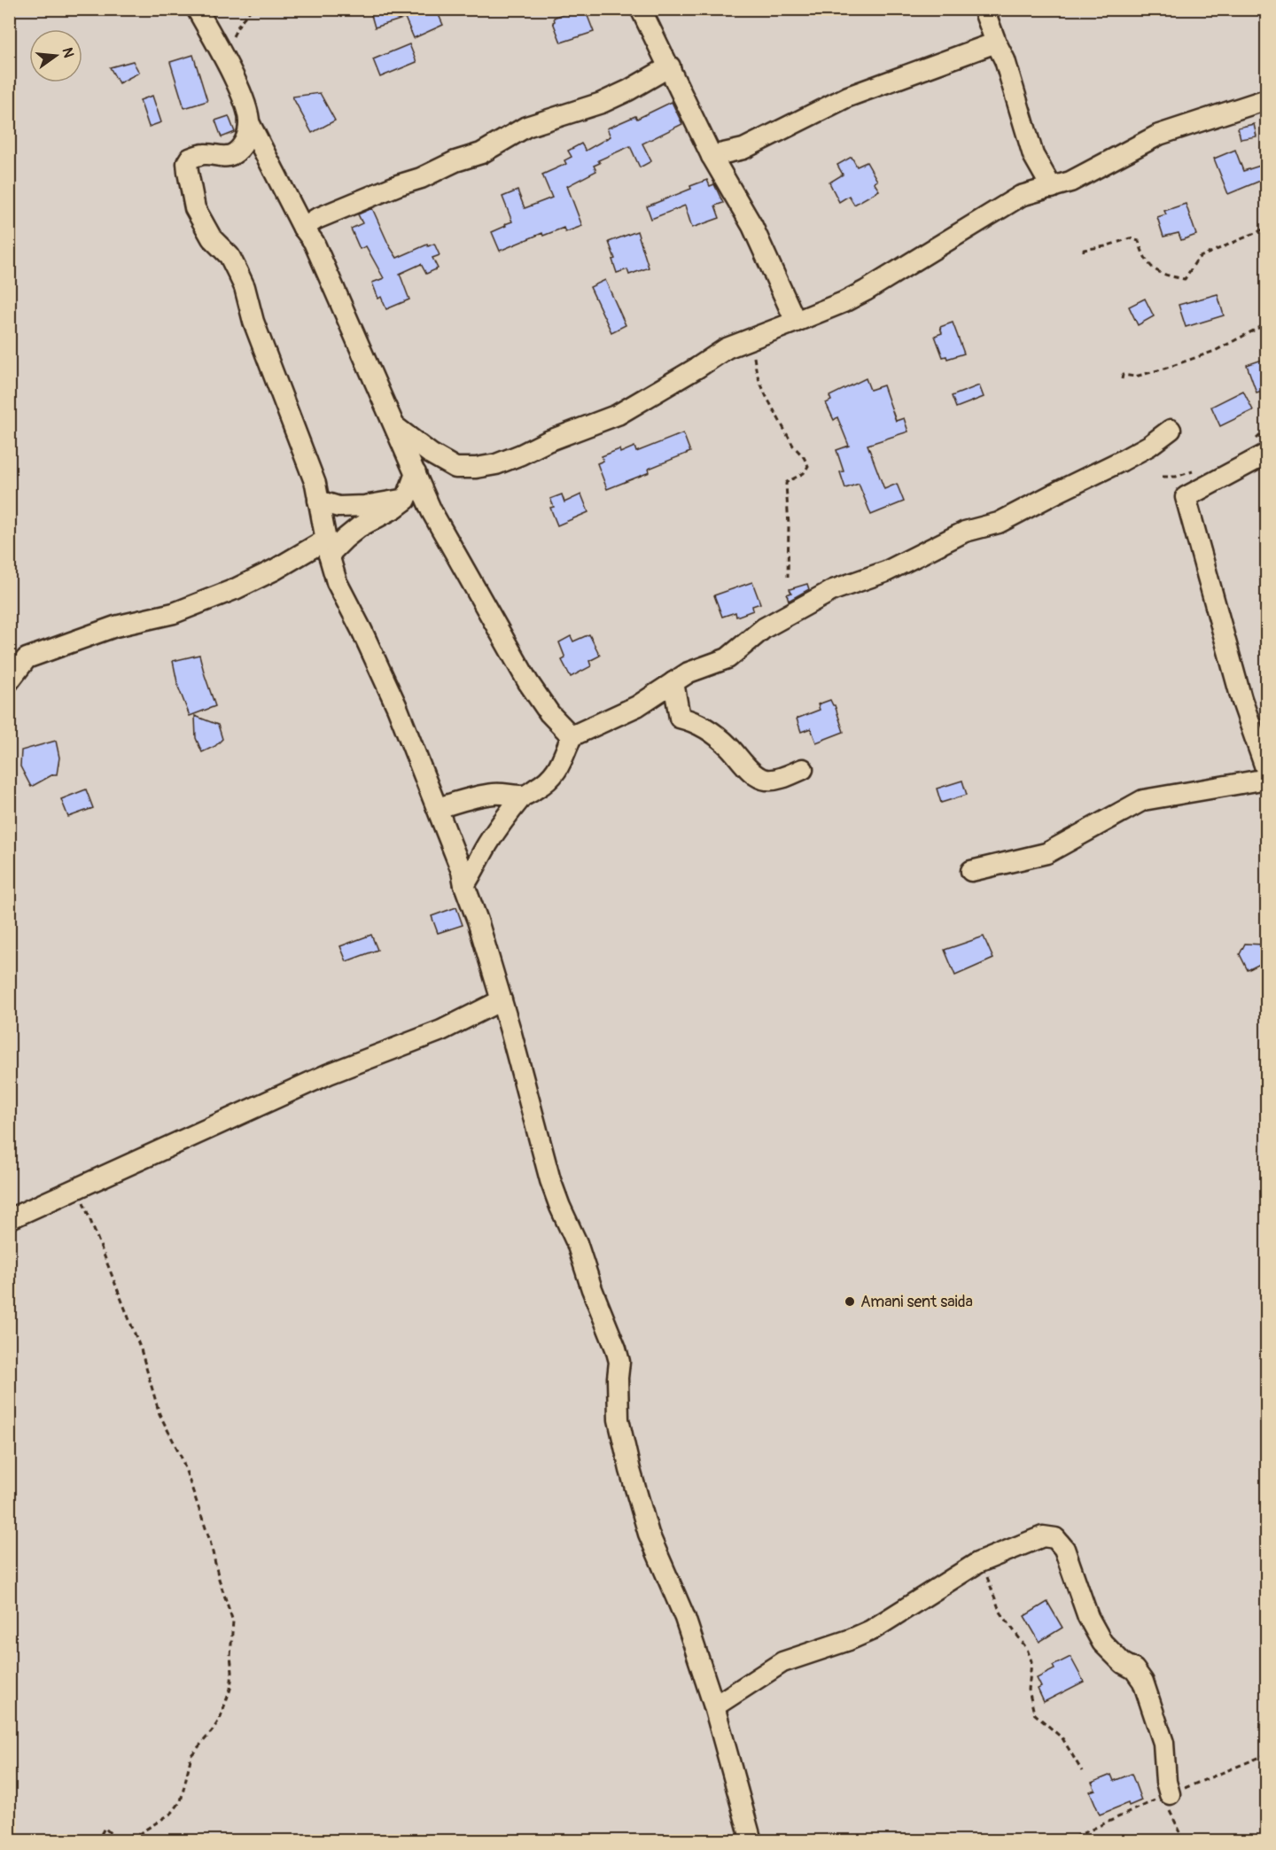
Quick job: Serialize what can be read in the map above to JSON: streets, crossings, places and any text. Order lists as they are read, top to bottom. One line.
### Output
{"places":["Amani sent saida"],"north":"right"}
